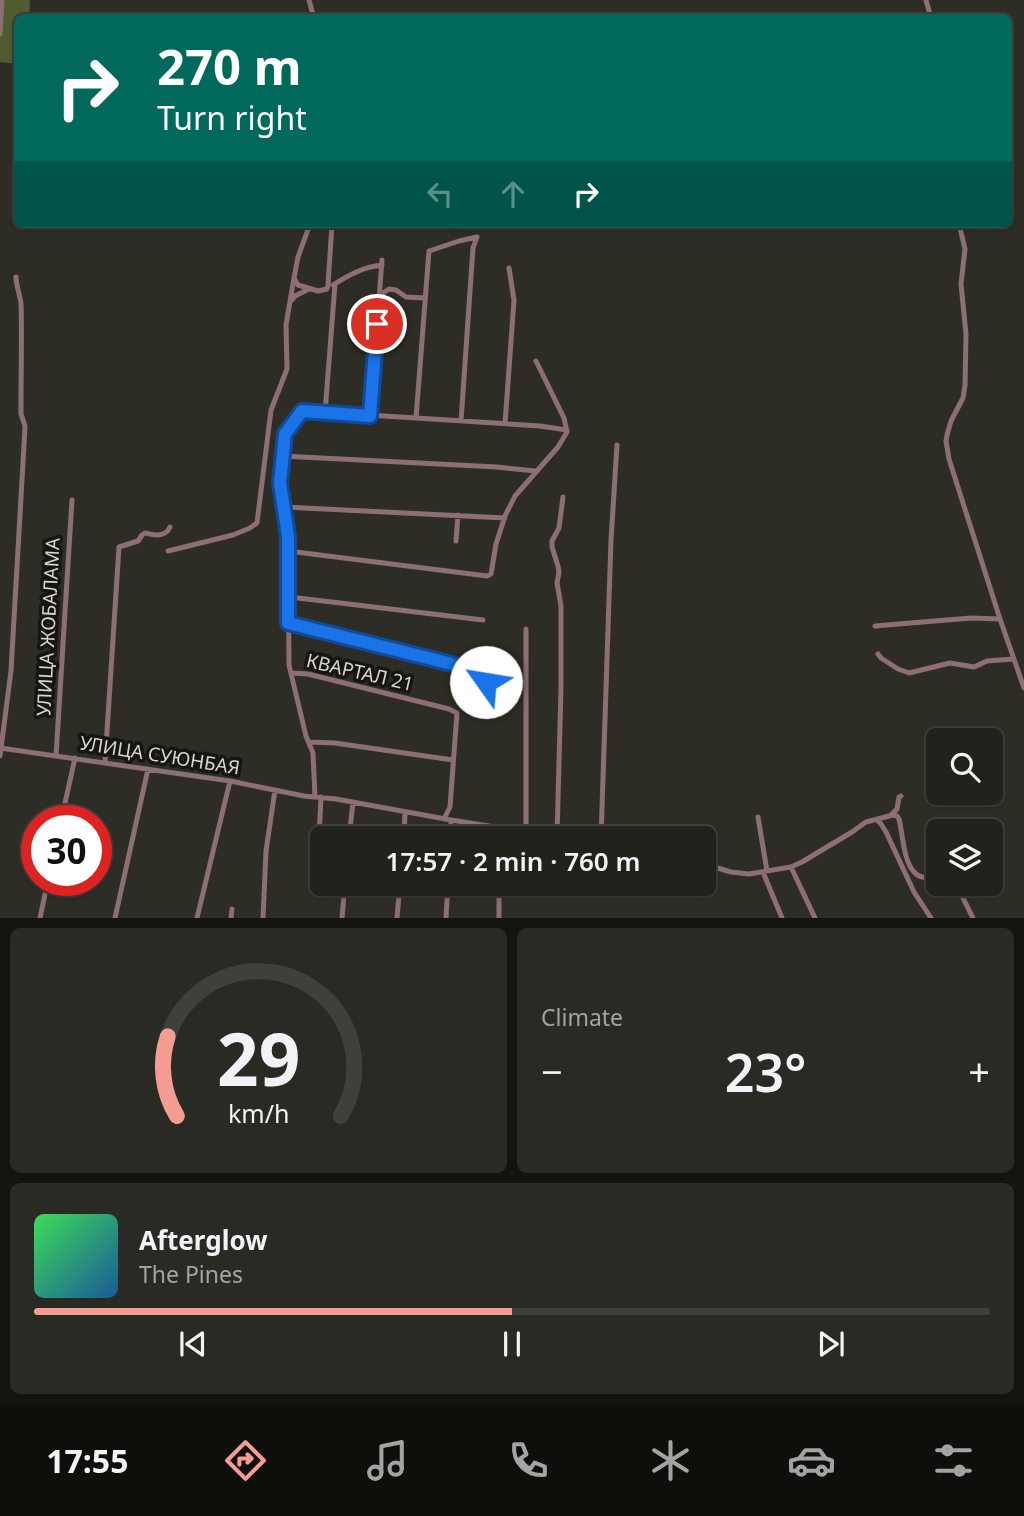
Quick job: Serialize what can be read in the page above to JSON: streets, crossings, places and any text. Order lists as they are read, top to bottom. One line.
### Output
{"streets":{"street":["УЛИЦА ЖОБАЛАМА","КВАРТАЛ 21","УЛИЦА СУЮНБАЯ"]},"crossings":[["УЛИЦА ЖОБАЛАМА","УЛИЦА СУЮНБАЯ"]],"page":{"turn":["270 m","Turn right"],"limit":"30","trip":"17:57 · 2 min · 760 m","tile":"Climate","heat":["−","23°","+"],"song":["Afterglow","The Pines"],"tabs":"17:55","gauge":["29","km/h"]}}
